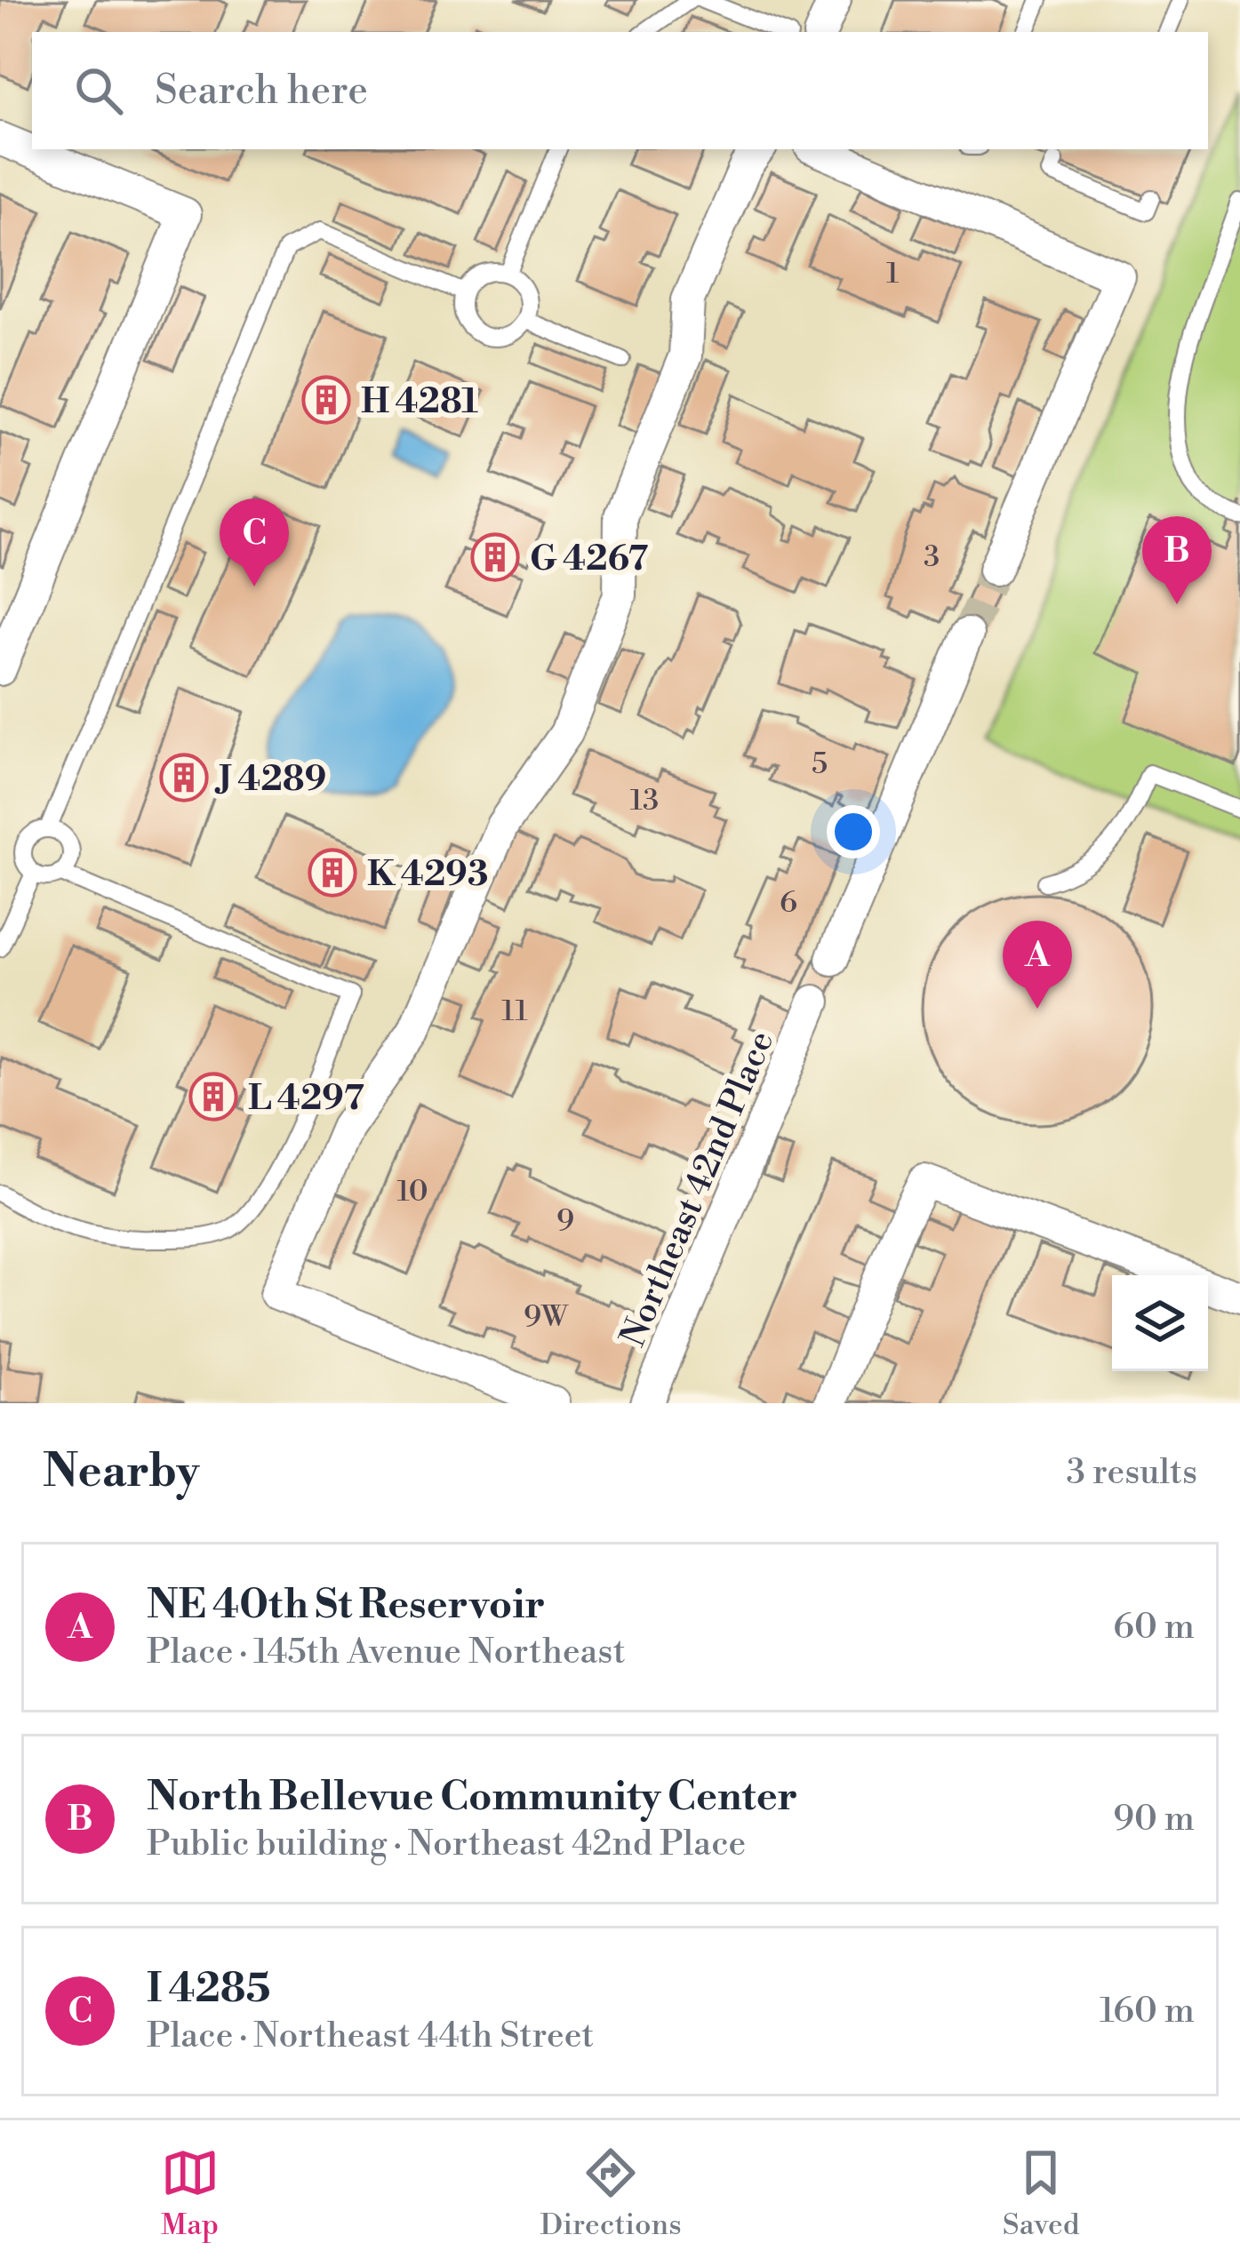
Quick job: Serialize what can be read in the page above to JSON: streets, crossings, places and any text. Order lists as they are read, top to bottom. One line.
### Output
{"streets":{"street":["Northeast 42nd Place"]},"places":{"building":["H 4281","G 4267","J 4289","K 4293","L 4297"]},"house_numbers":["1","3","5","13","6","11","10","9","9W"],"page":{"search":"Search here","pins":["C","B","A"],"heading":["Nearby","3 results"],"list":[{"mark":"A","name":"NE 40th St Reservoir","note":"Place · 145th Avenue Northeast","value":"60 m"},{"mark":"B","name":"North Bellevue Community Center","note":"Public building · Northeast 42nd Place","value":"90 m"},{"mark":"C","name":"I 4285","note":"Place · Northeast 44th Street","value":"160 m"}],"nav":["Map","Directions","Saved"]}}
